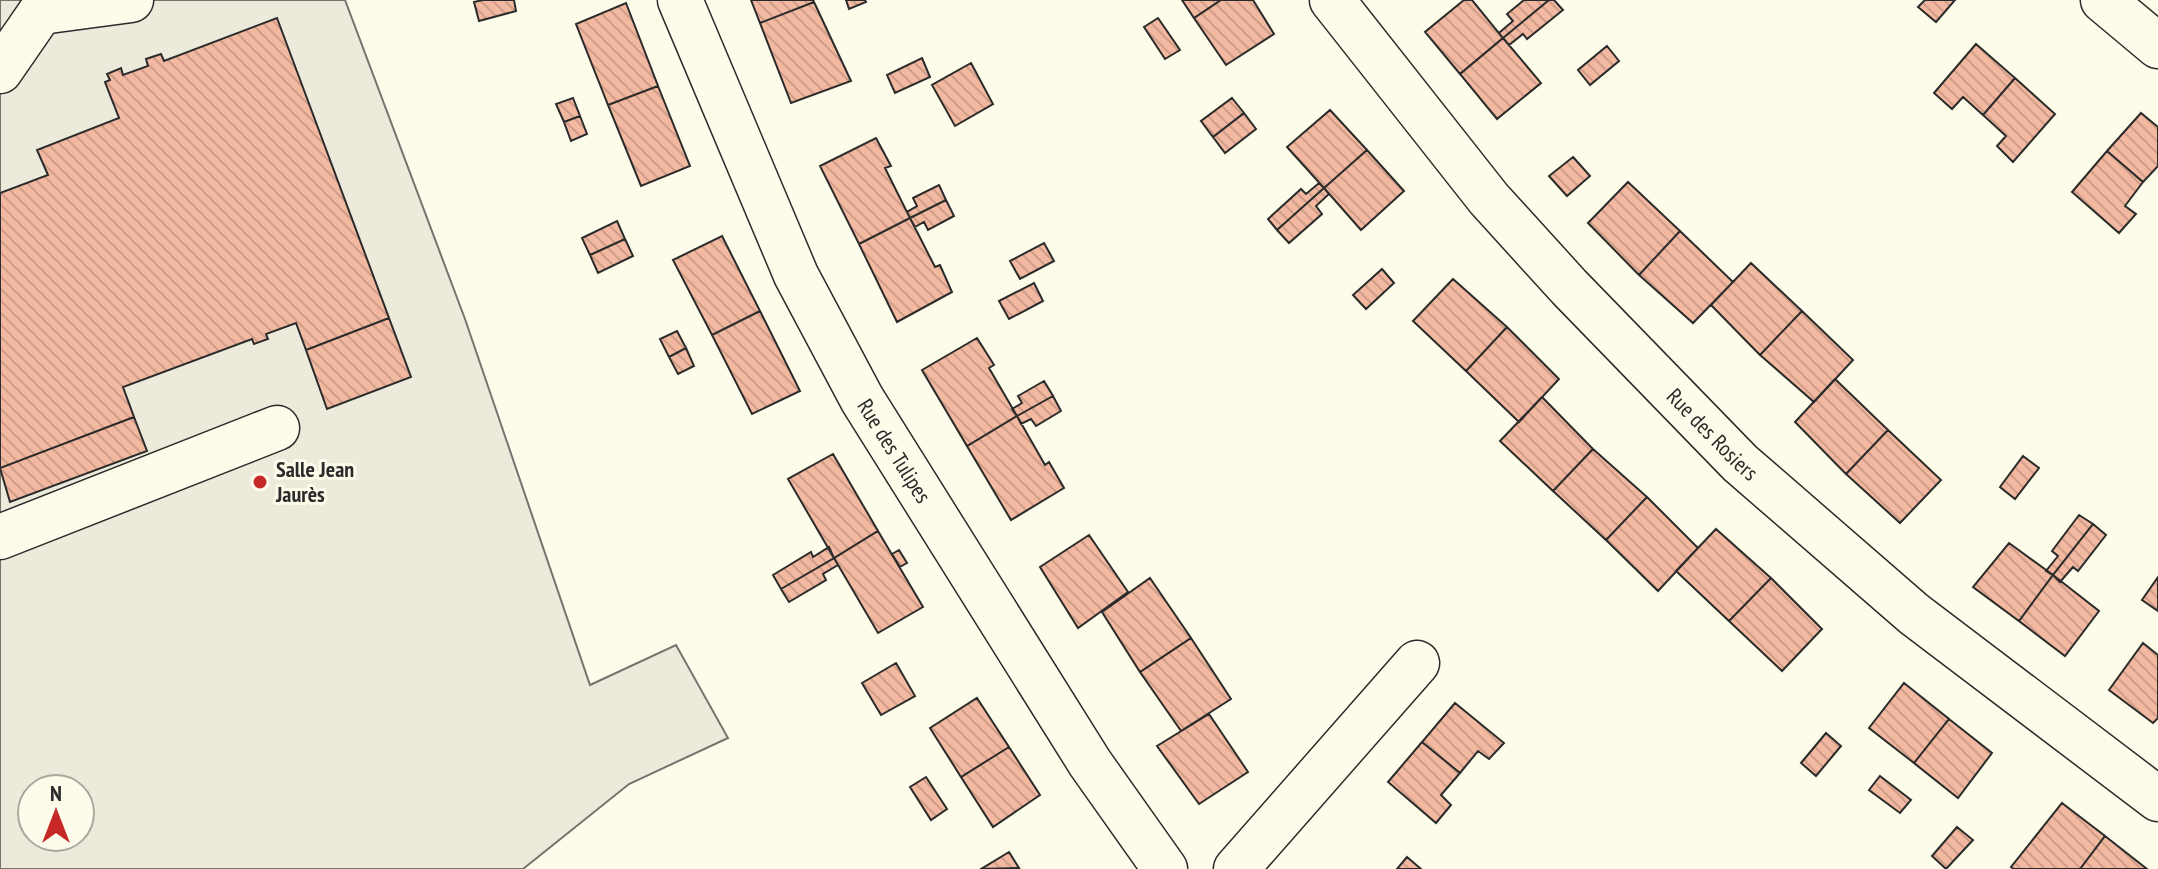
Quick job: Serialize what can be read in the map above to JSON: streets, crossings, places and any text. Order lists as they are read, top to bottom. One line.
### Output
{"streets":{"street":["Rue des Rosiers","Rue des Tulipes"]},"places":["Salle Jean Jaurès"],"north":"top"}
